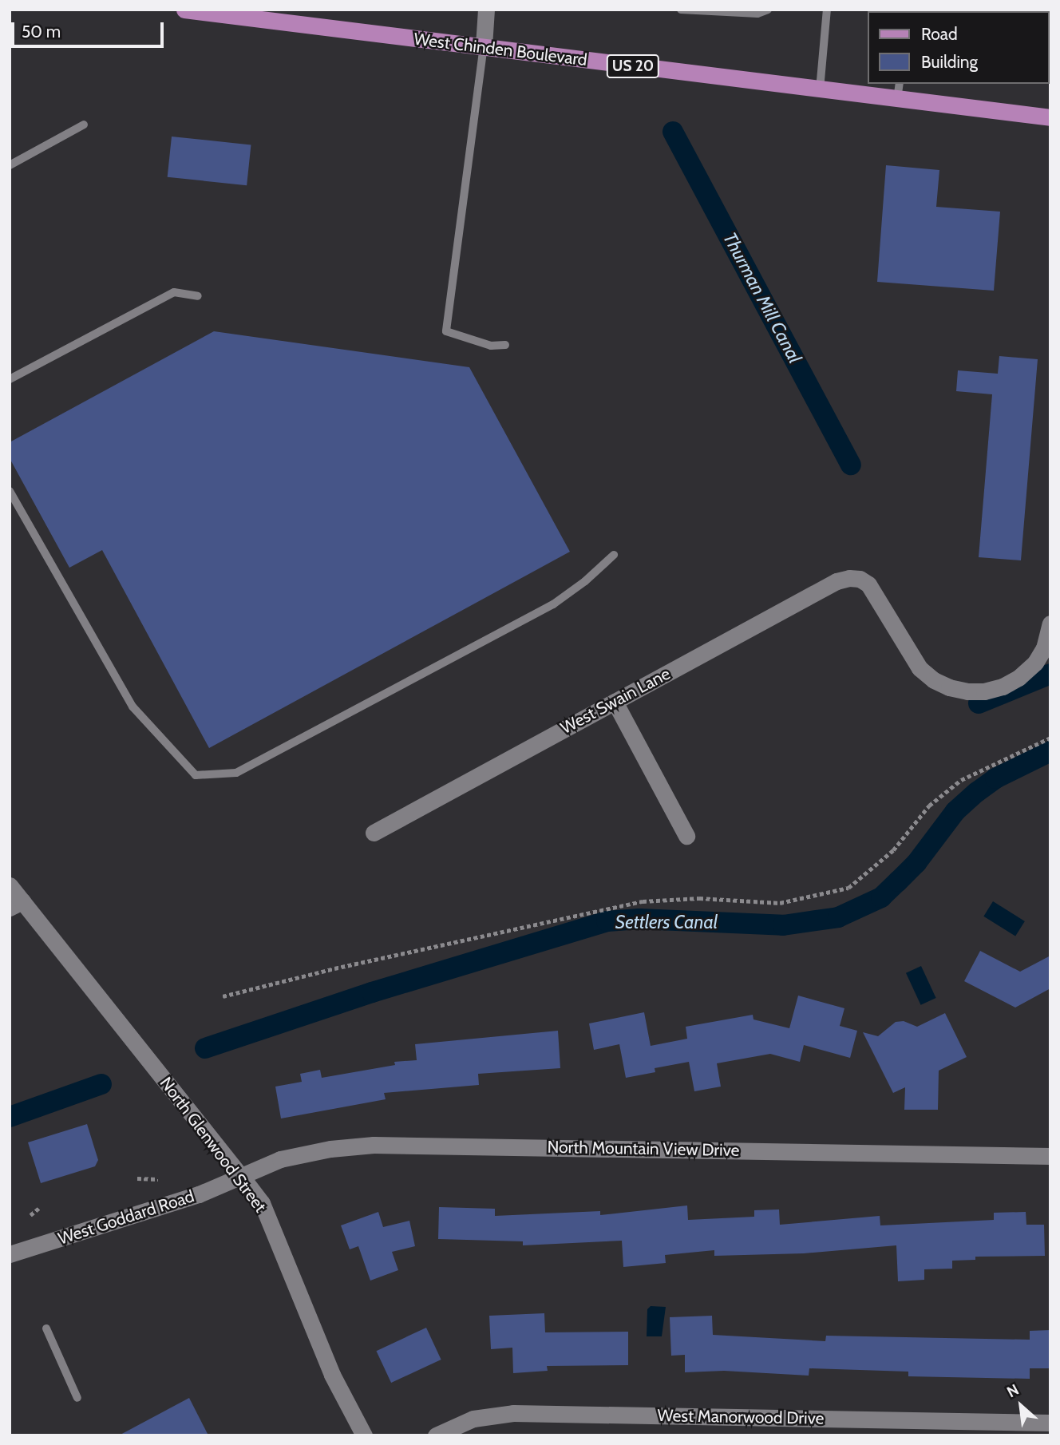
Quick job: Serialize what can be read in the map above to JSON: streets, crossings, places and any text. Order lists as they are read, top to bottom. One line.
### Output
{"streets":{"main road":["West Chinden Boulevard","US 20"],"street":["West Swain Lane","North Glenwood Street","North Mountain View Drive","West Goddard Road","West Manorwood Drive"]},"crossings":[["North Glenwood Street","North Mountain View Drive"],["North Glenwood Street","West Goddard Road"],["North Mountain View Drive","West Goddard Road"]],"water":["Thurman Mill Canal","Settlers Canal"],"legend":["Road","Building"],"scale_bar":"50 m","north":"top left"}
